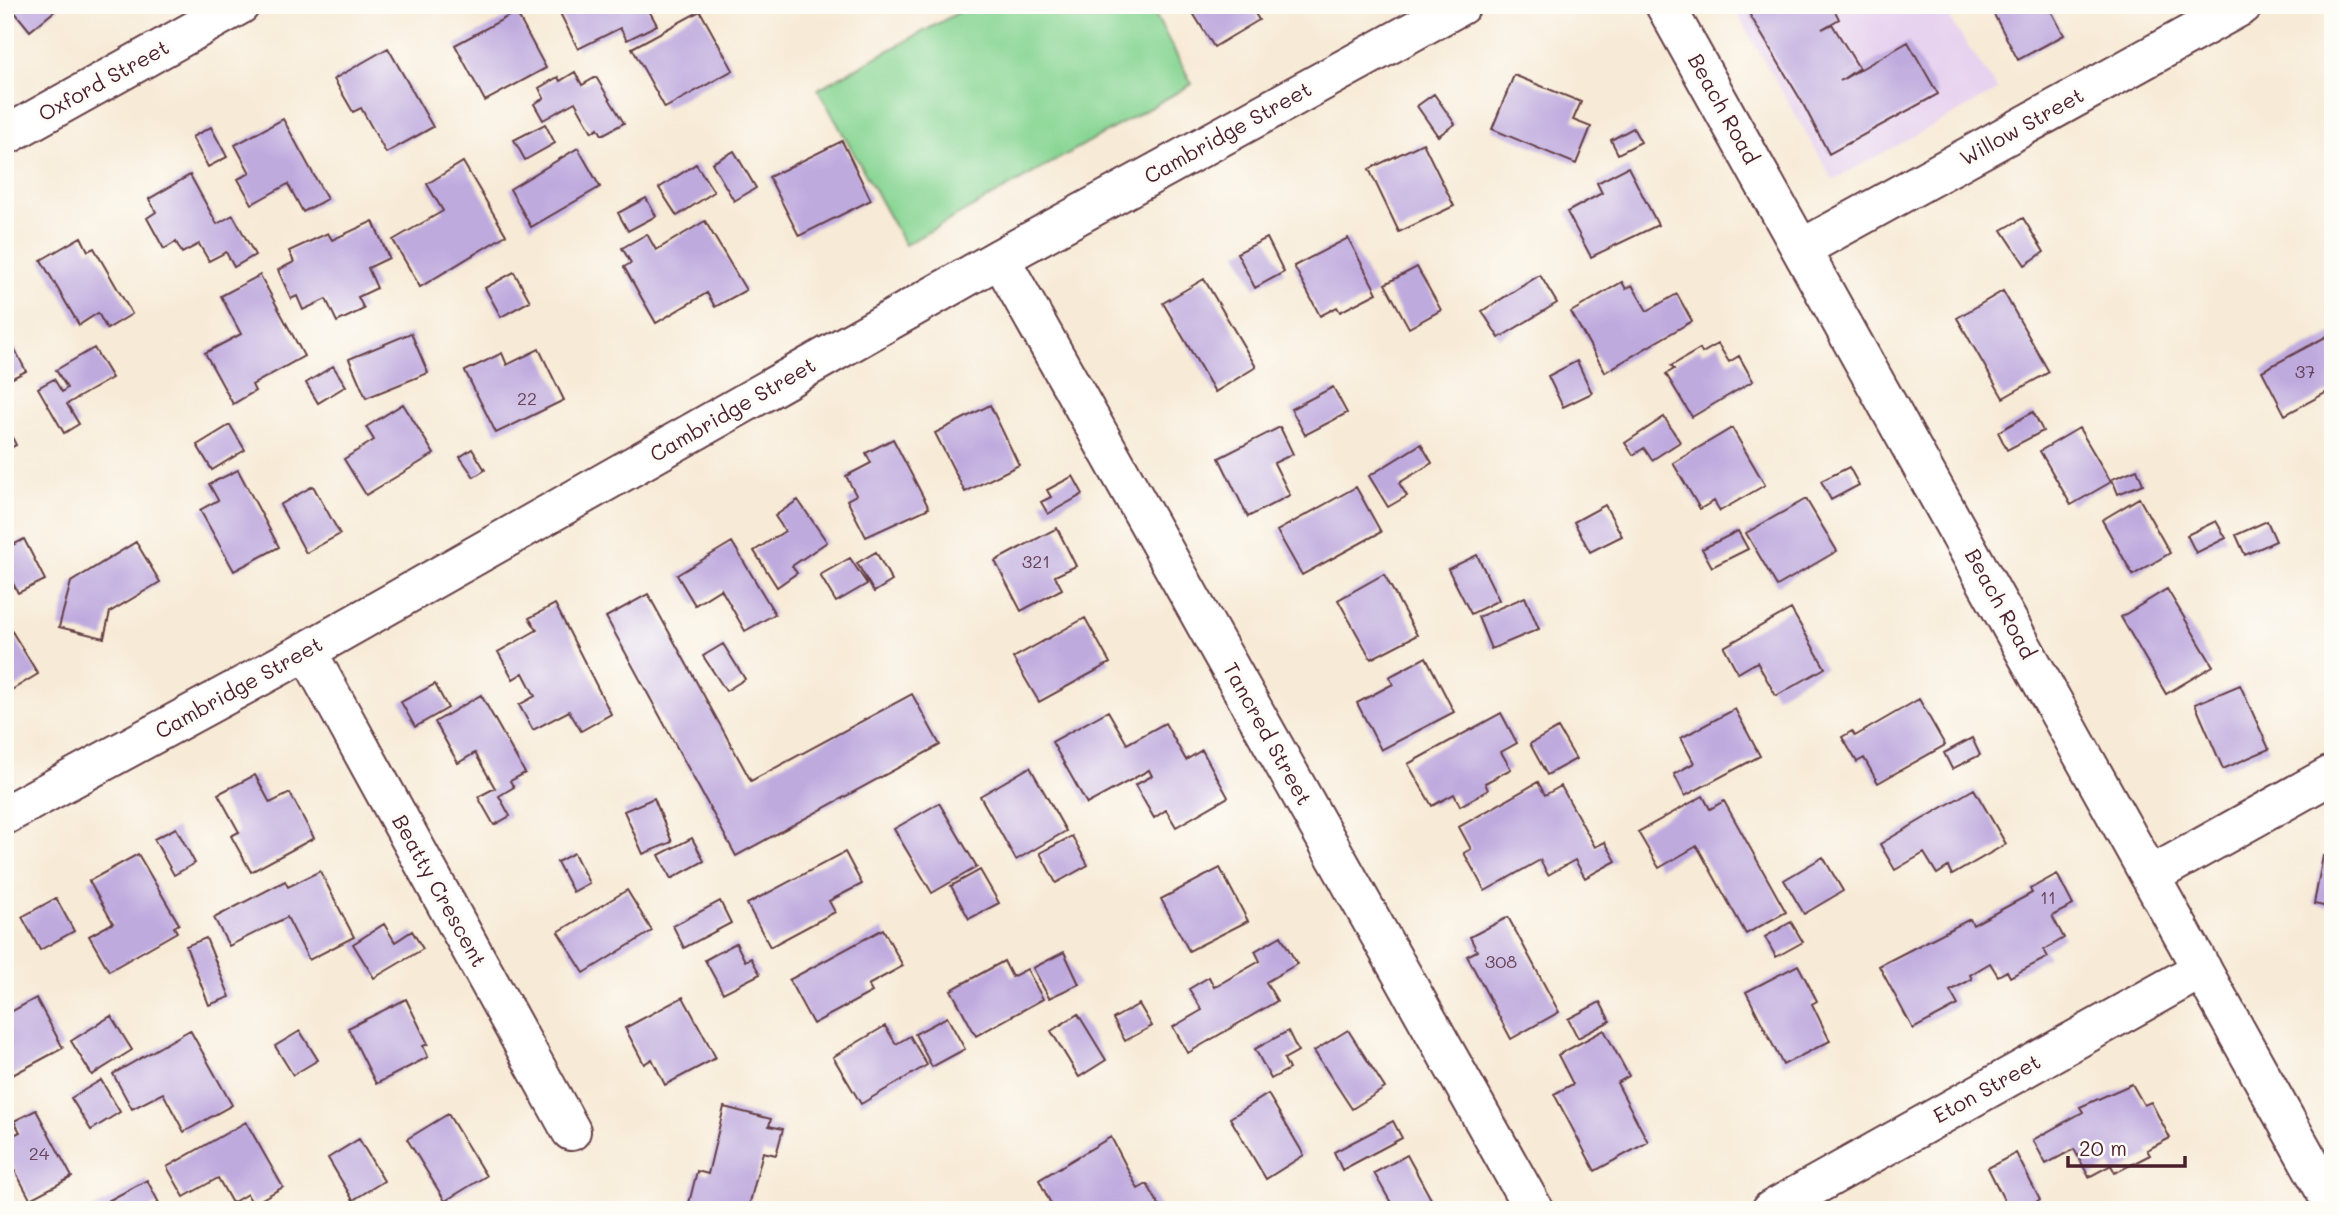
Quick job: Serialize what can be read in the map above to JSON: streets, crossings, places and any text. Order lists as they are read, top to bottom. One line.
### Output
{"streets":{"street":["Oxford Street","Beach Road","Willow Street","Cambridge Street","Tancred Street","Beatty Crescent","Eton Street"]},"crossings":[["Beach Road","Willow Street"],["Beach Road","Eton Street"],["Cambridge Street","Tancred Street"],["Cambridge Street","Beatty Crescent"]],"house_numbers":["37","22","321","11","308","24"],"scale_bar":"20 m"}
